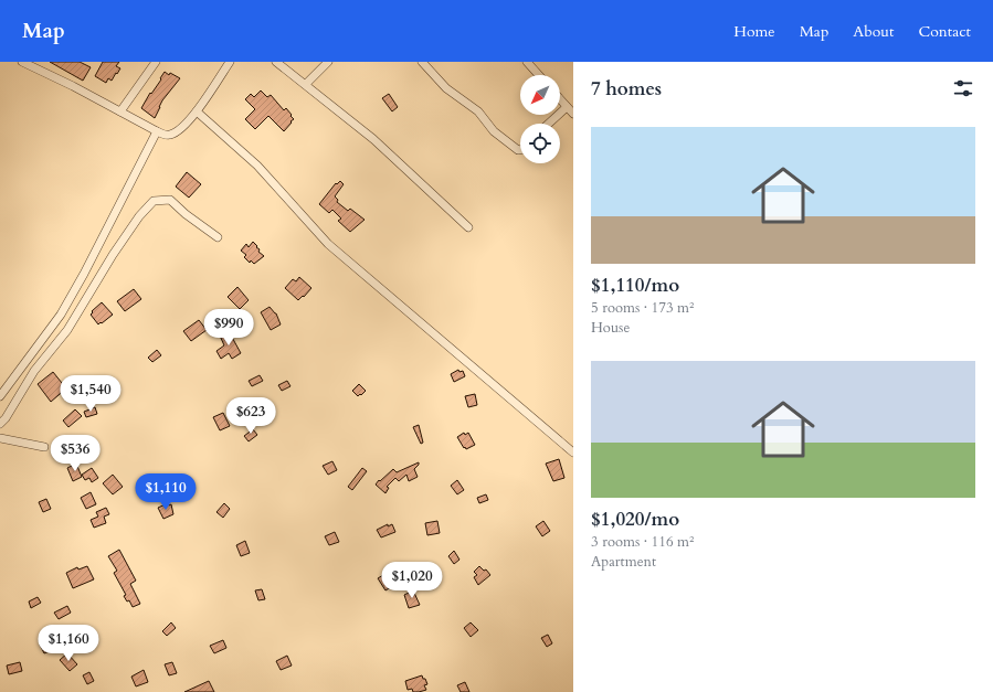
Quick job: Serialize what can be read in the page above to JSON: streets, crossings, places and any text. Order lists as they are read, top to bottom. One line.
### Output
{"north":"bottom left","page":{"header":"Map","nav":["Home","Map","About","Contact"],"heading":"7 homes","list":[{"name":"$1,110/mo","note":"5 rooms · 173 m² · House"},{"name":"$1,020/mo","note":"3 rooms · 116 m² · Apartment"}],"price":["$990","$1,540","$623","$536","$1,110","$1,020","$1,160"]}}
